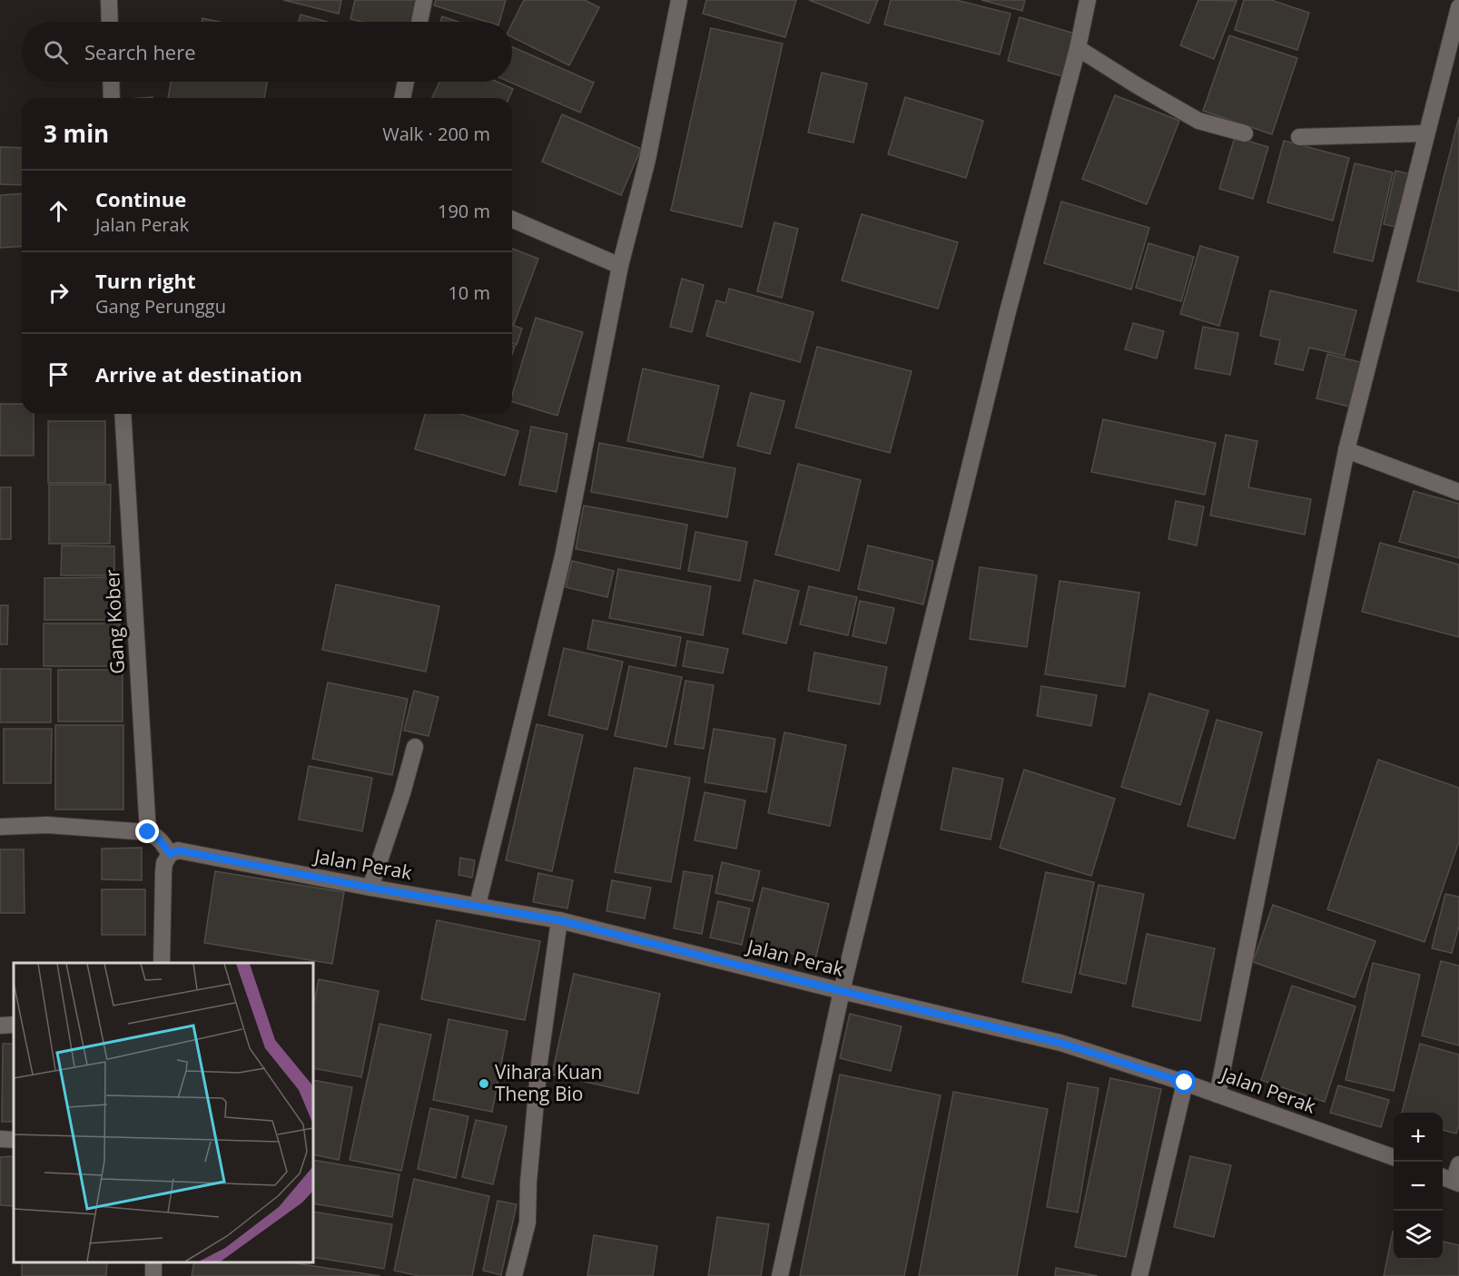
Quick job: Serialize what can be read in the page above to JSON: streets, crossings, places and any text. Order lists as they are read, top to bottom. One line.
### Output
{"streets":{"street":["Gang Kober","Jalan Perak"]},"places":["Vihara Kuan Theng Bio"],"page":{"search":"Search here","heading":["3 min","Walk · 200 m"],"list":[["Continue","Jalan Perak","190 m"],["Turn right","Gang Perunggu","10 m"],"Arrive at destination"],"map_buttons":["+","−"]}}
